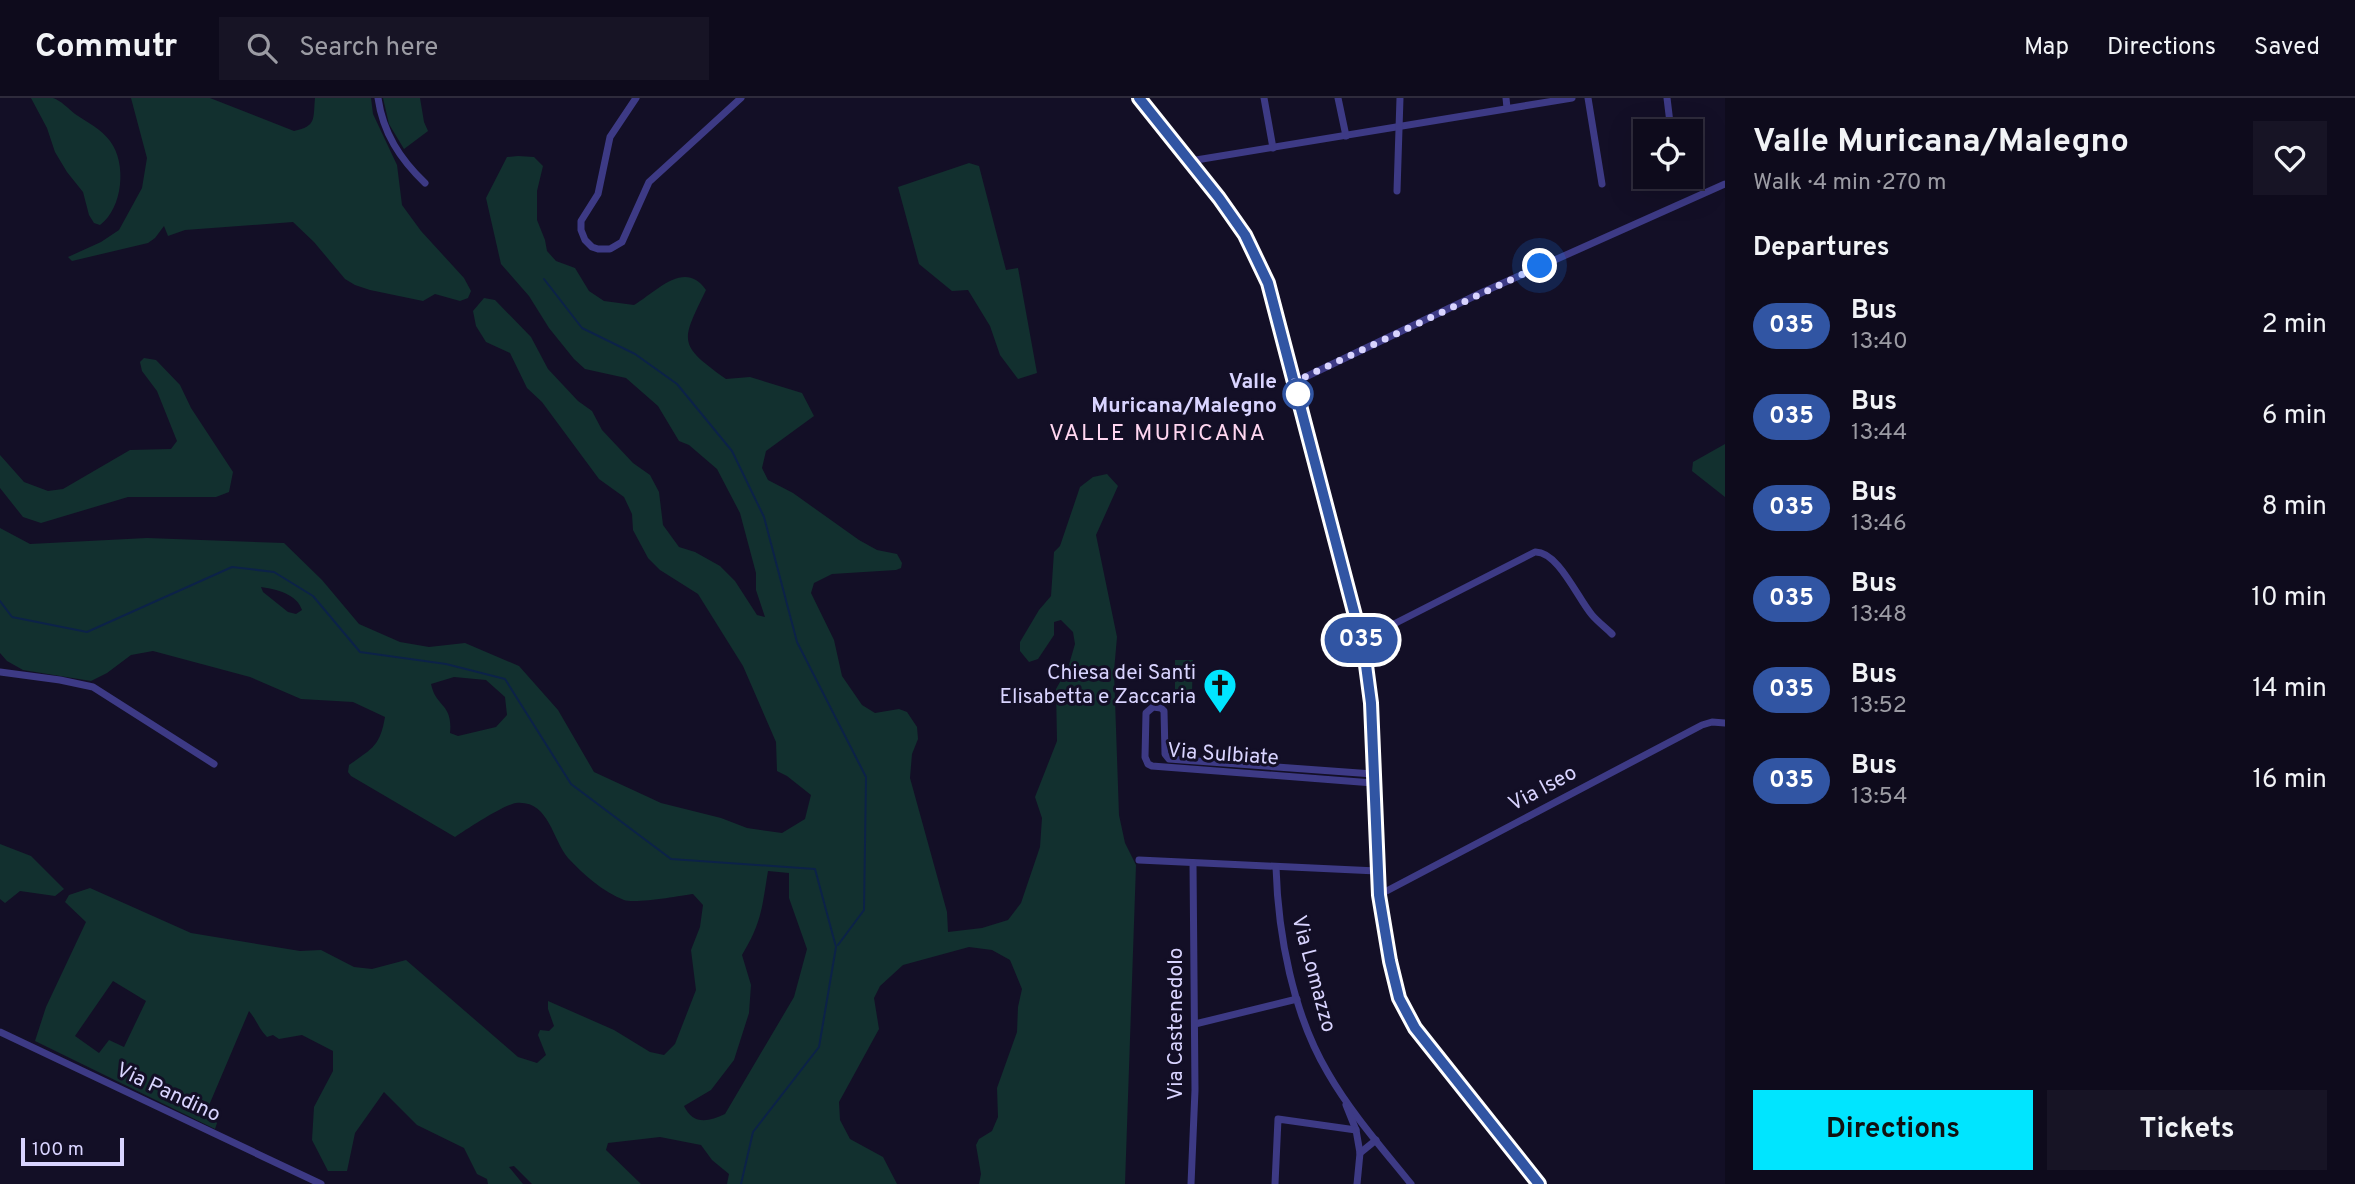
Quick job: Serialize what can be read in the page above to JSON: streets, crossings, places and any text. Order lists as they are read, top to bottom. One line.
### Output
{"streets":{"street":["Via Sulbiate","Via Iseo","Via Lomazzo","Via Castenedolo","Via Pandino"]},"districts":["VALLE MURICANA"],"places":{"other":["Valle Muricana/Malegno"],"church":["Chiesa dei Santi Elisabetta e Zaccaria"]},"lines":["bus line 035"],"scale_bar":"100 m","page":{"header":"Commutr","search":"Search here","nav":["Map","Directions","Saved"],"on_map":"035","heading":[["Valle Muricana/Malegno","Walk · 4 min · 270 m"],"Departures"],"list":[{"mark":"035","name":"Bus","note":"13:40","value":"2 min"},{"mark":"035","name":"Bus","note":"13:44","value":"6 min"},{"mark":"035","name":"Bus","note":"13:46","value":"8 min"},{"mark":"035","name":"Bus","note":"13:48","value":"10 min"},{"mark":"035","name":"Bus","note":"13:52","value":"14 min"},{"mark":"035","name":"Bus","note":"13:54","value":"16 min"}],"buttons":["Directions","Tickets"],"scale":"100 m"}}
